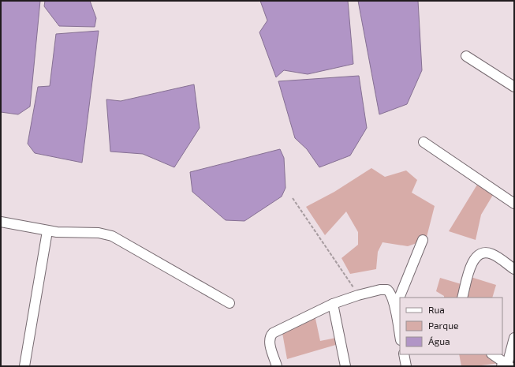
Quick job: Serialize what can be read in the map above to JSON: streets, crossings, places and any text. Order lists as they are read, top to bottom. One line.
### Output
{"legend":["Rua","Parque","Água"]}
